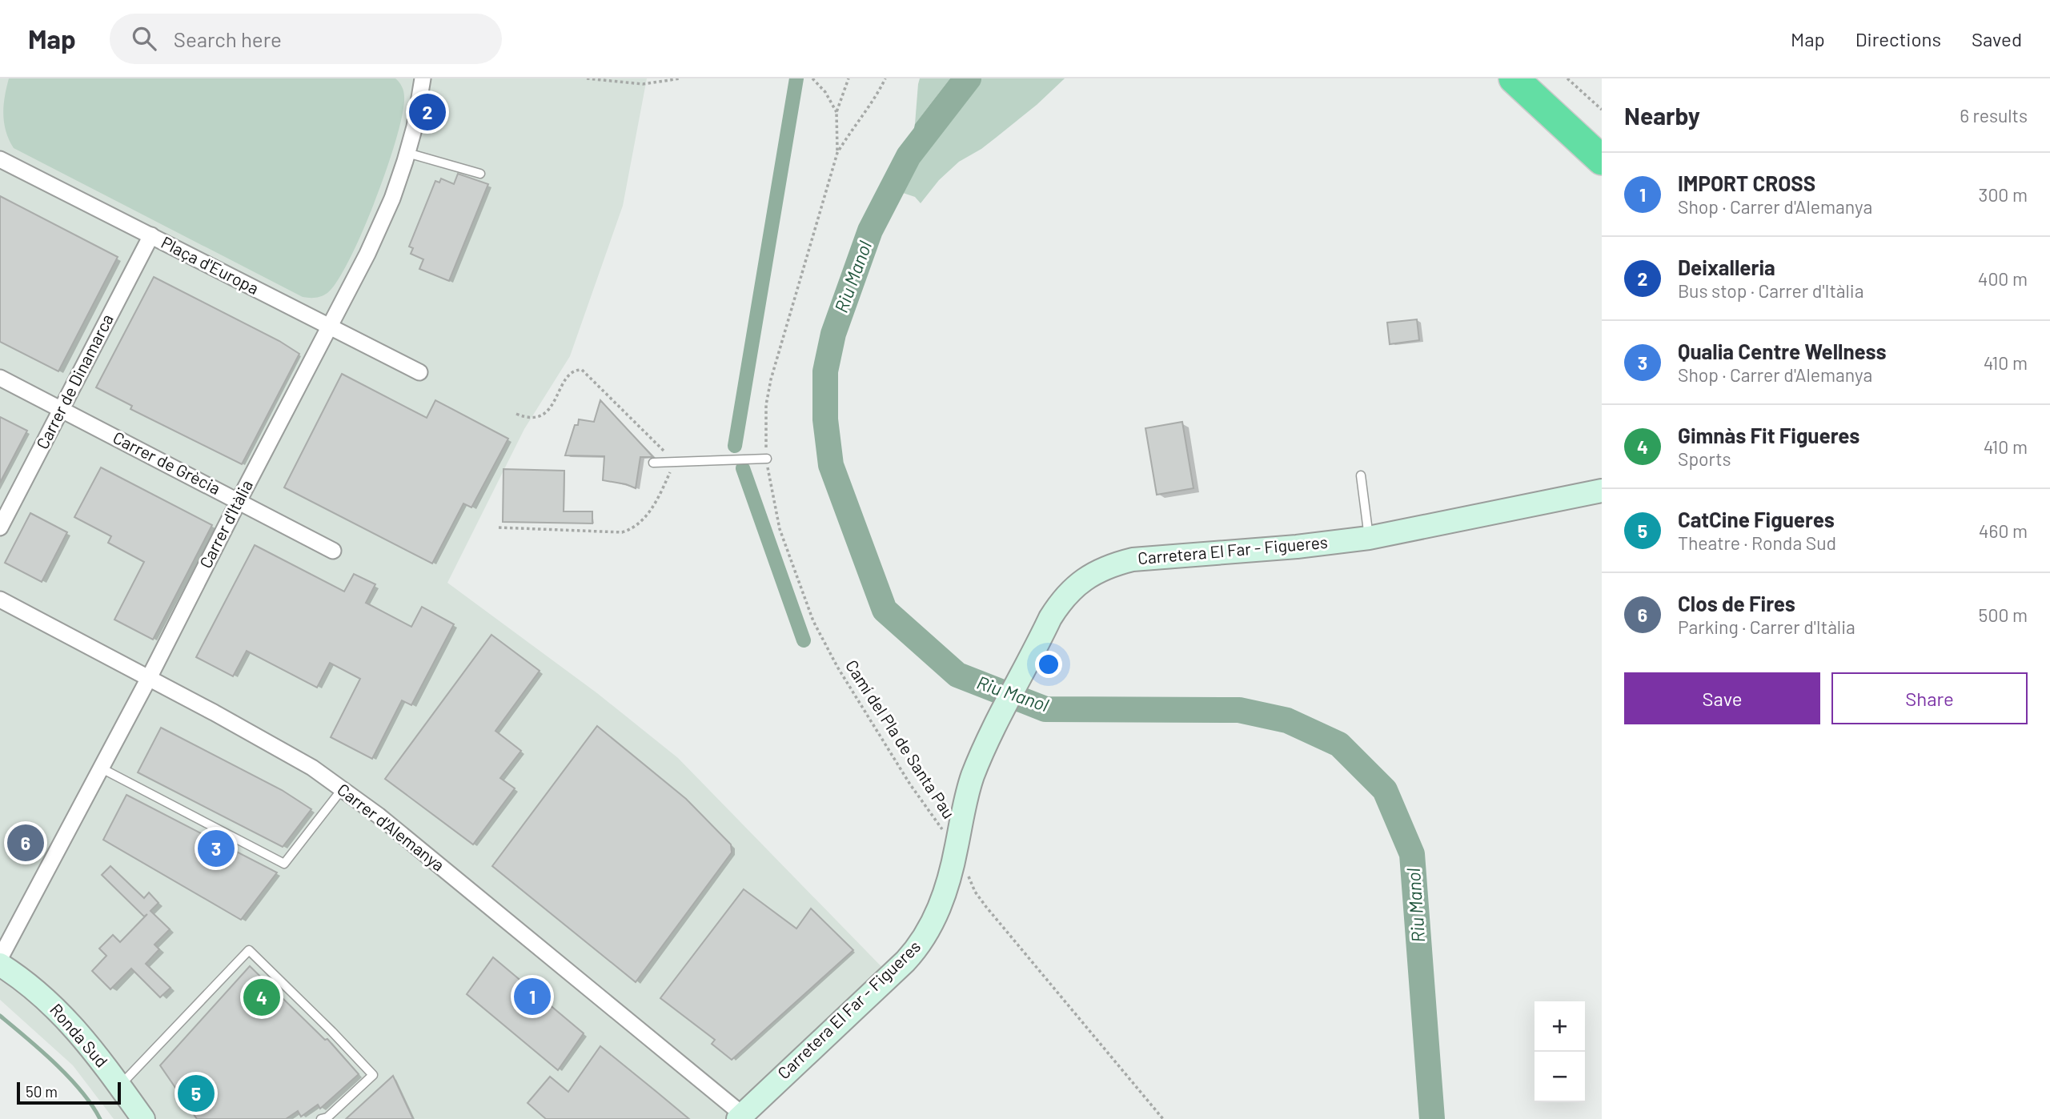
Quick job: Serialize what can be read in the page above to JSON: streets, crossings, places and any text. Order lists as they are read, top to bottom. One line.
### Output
{"streets":{"street":["Plaça d'Europa","Carrer de Dinamarca","Carrer de Grècia","Carrer d'Itàlia","Carretera El Far - Figueres","Carrer d'Alemanya","Ronda Sud"],"path":["Camí del Pla de Santa Pau"]},"crossings":[["Plaça d'Europa","Carrer de Dinamarca"],["Plaça d'Europa","Carrer d'Itàlia"],["Carrer de Dinamarca","Carrer de Grècia"],["Carrer de Grècia","Carrer d'Itàlia"],["Carrer d'Itàlia","Carrer d'Alemanya"],["Carretera El Far - Figueres","Camí del Pla de Santa Pau"],["Carretera El Far - Figueres","Carrer d'Alemanya"]],"water":["Riu Manol"],"scale_bar":"50 m","page":{"header":"Map","search":"Search here","nav":["Map","Directions","Saved"],"heading":["Nearby","6 results"],"pins":["2","6","3","1","4","5"],"list":[{"mark":"1","name":"IMPORT CROSS","note":"Shop · Carrer d'Alemanya","value":"300 m"},{"mark":"2","name":"Deixalleria","note":"Bus stop · Carrer d'Itàlia","value":"400 m"},{"mark":"3","name":"Qualia Centre Wellness","note":"Shop · Carrer d'Alemanya","value":"410 m"},{"mark":"4","name":"Gimnàs Fit Figueres","note":"Sports","value":"410 m"},{"mark":"5","name":"CatCine Figueres","note":"Theatre · Ronda Sud","value":"460 m"},{"mark":"6","name":"Clos de Fires","note":"Parking · Carrer d'Itàlia","value":"500 m"}],"buttons":["Save","Share"],"map_buttons":["+","−"],"scale":"50 m"}}
